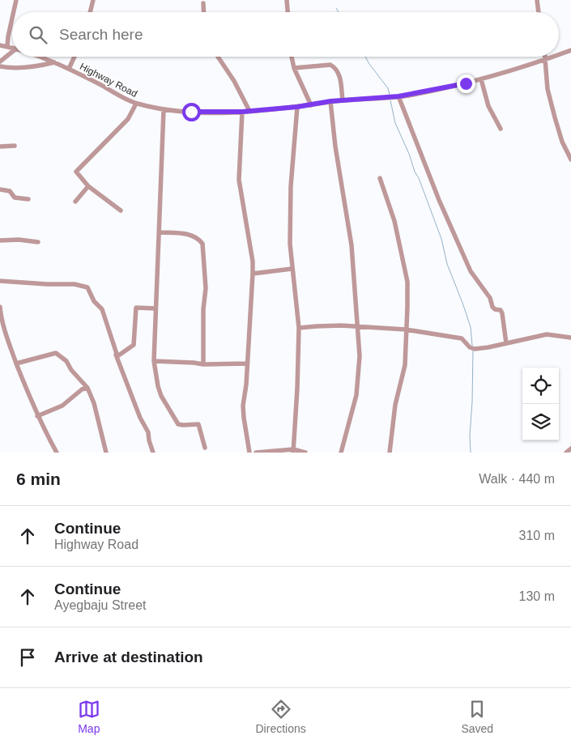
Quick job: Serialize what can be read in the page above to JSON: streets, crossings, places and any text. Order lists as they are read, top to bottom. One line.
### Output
{"streets":{"street":["Highway Road"]},"page":{"search":"Search here","heading":["6 min","Walk · 440 m"],"list":[["Continue","Highway Road","310 m"],["Continue","Ayegbaju Street","130 m"],"Arrive at destination"],"nav":["Map","Directions","Saved"]}}
